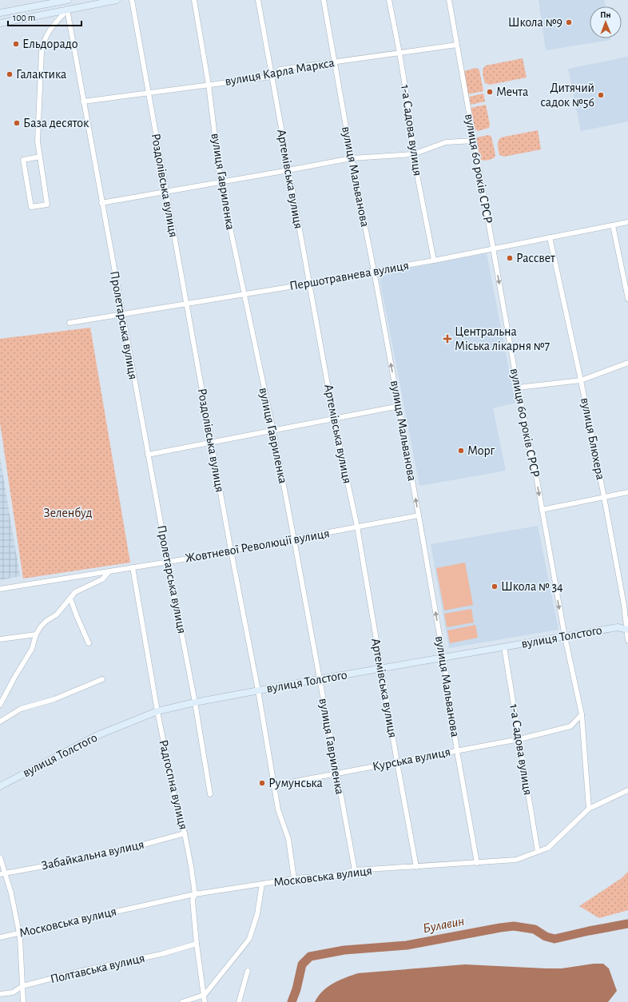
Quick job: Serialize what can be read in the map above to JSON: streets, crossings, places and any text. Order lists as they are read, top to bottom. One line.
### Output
{"streets":{"street":["вулиця Карла Маркса","1-а Садова вулиця","вулиця 60 років СРСР","вулиця Мальванова","Артемівська вулиця","вулиця Гавриленка","Роздолівська вулиця","Першотравнева вулиця","Пролетарська вулиця","вулиця Блюхера","Жовтневої Революції вулиця","вулиця Толстого","Курська вулиця","Радгоспна вулиця","Забайкальна вулиця","Московська вулиця","Полтавська вулиця"]},"crossings":[["вулиця Карла Маркса","1-а Садова вулиця"],["вулиця Карла Маркса","вулиця 60 років СРСР"],["вулиця Карла Маркса","вулиця Мальванова"],["вулиця Карла Маркса","Артемівська вулиця"],["вулиця Карла Маркса","вулиця Гавриленка"],["вулиця Карла Маркса","Роздолівська вулиця"],["вулиця Карла Маркса","Пролетарська вулиця"],["1-а Садова вулиця","Першотравнева вулиця"],["1-а Садова вулиця","вулиця Толстого"],["1-а Садова вулиця","Курська вулиця"],["1-а Садова вулиця","Московська вулиця"],["вулиця 60 років СРСР","Першотравнева вулиця"],["вулиця 60 років СРСР","вулиця Толстого"],["вулиця 60 років СРСР","Курська вулиця"],["вулиця 60 років СРСР","Московська вулиця"],["вулиця Мальванова","Першотравнева вулиця"],["вулиця Мальванова","Жовтневої Революції вулиця"],["вулиця Мальванова","вулиця Толстого"],["вулиця Мальванова","Курська вулиця"],["вулиця Мальванова","Московська вулиця"],["Артемівська вулиця","Першотравнева вулиця"],["Артемівська вулиця","Жовтневої Революції вулиця"],["Артемівська вулиця","вулиця Толстого"],["Артемівська вулиця","Курська вулиця"],["Артемівська вулиця","Московська вулиця"],["вулиця Гавриленка","Першотравнева вулиця"],["вулиця Гавриленка","Жовтневої Революції вулиця"],["вулиця Гавриленка","вулиця Толстого"],["вулиця Гавриленка","Курська вулиця"],["вулиця Гавриленка","Московська вулиця"],["Роздолівська вулиця","Першотравнева вулиця"],["Роздолівська вулиця","Жовтневої Революції вулиця"],["Роздолівська вулиця","вулиця Толстого"],["Роздолівська вулиця","Курська вулиця"],["Роздолівська вулиця","Московська вулиця"],["Першотравнева вулиця","Пролетарська вулиця"],["Першотравнева вулиця","вулиця Блюхера"],["Пролетарська вулиця","Жовтневої Революції вулиця"],["Пролетарська вулиця","вулиця Толстого"],["вулиця Блюхера","вулиця Толстого"],["Жовтневої Революції вулиця","Радгоспна вулиця"],["вулиця Толстого","Радгоспна вулиця"],["Радгоспна вулиця","Забайкальна вулиця"],["Радгоспна вулиця","Московська вулиця"],["Радгоспна вулиця","Полтавська вулиця"]],"one_way":["вулиця 60 років СРСР","вулиця Мальванова"],"water":["Булавин"],"parks":["Зеленбуд"],"places":{"other":["Школа №9","Ельдорадо","Галактика","Мечта","Дитячий садок №56","База десяток","Рассвет","Морг","Школа № 34","Румунська"],"health":["Центральна Міська лікарня №7"]},"scale_bar":"100 m","north":"top"}
